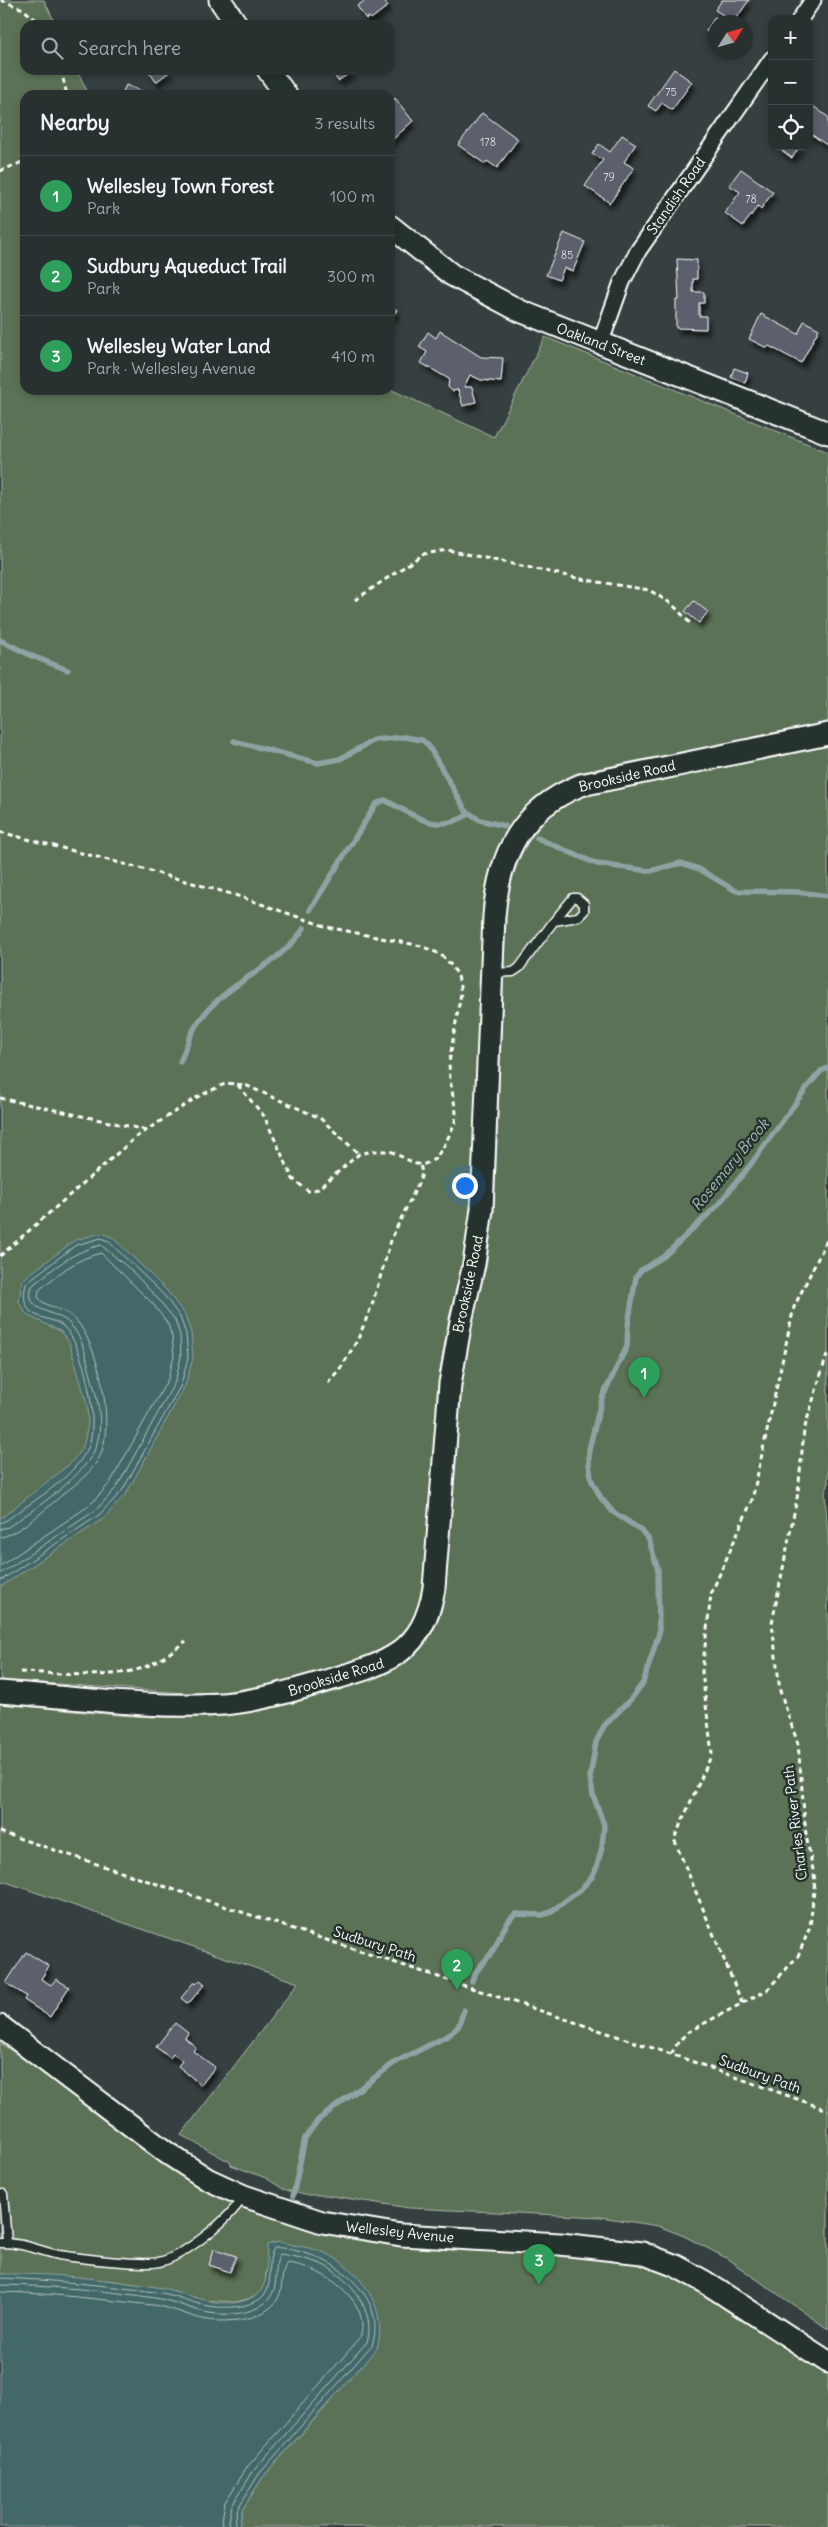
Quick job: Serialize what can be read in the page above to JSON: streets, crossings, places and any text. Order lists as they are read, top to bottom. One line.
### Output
{"streets":{"street":["Standish Road","Oakland Street","Brookside Road","Wellesley Avenue"],"path":["Charles River Path","Sudbury Path"]},"crossings":[["Standish Road","Oakland Street"],["Charles River Path","Sudbury Path"]],"water":["Rosemary Brook"],"house_numbers":["75","178","79","78","85"],"north":"top right","page":{"map_buttons":["+","−"],"search":"Search here","heading":["Nearby","3 results"],"list":[{"mark":"1","name":"Wellesley Town Forest","note":"Park","value":"100 m"},{"mark":"2","name":"Sudbury Aqueduct Trail","note":"Park","value":"300 m"},{"mark":"3","name":"Wellesley Water Land","note":"Park · Wellesley Avenue","value":"410 m"}],"pins":["1","2","3"]}}
